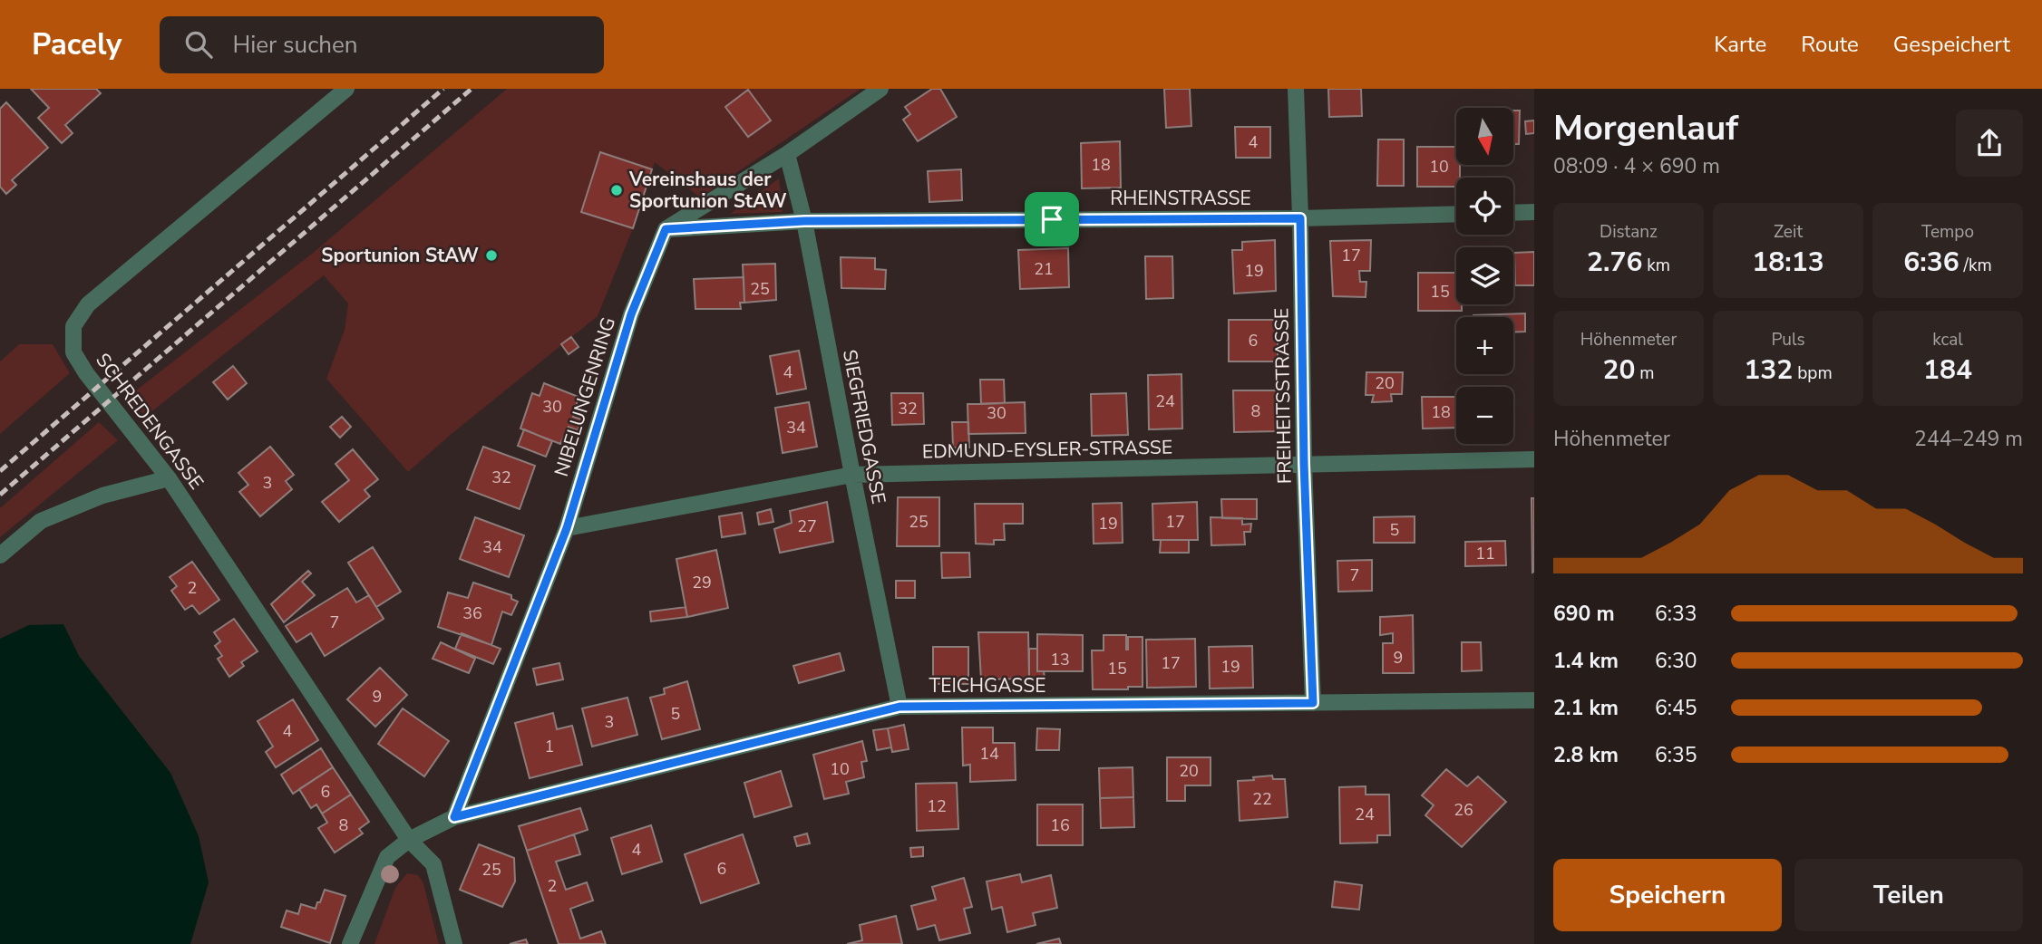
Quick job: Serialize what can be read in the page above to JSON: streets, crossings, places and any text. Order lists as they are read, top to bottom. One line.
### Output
{"streets":{"street":["RHEINSTRASSE","FREIHEITSSTRASSE","NIBELUNGENRING","SCHREDENGASSE","SIEGFRIEDGASSE","EDMUND-EYSLER-STRASSE","TEICHGASSE"]},"crossings":[["RHEINSTRASSE","FREIHEITSSTRASSE"],["RHEINSTRASSE","NIBELUNGENRING"],["RHEINSTRASSE","SIEGFRIEDGASSE"],["FREIHEITSSTRASSE","EDMUND-EYSLER-STRASSE"],["FREIHEITSSTRASSE","TEICHGASSE"],["NIBELUNGENRING","EDMUND-EYSLER-STRASSE"],["NIBELUNGENRING","TEICHGASSE"],["SIEGFRIEDGASSE","EDMUND-EYSLER-STRASSE"],["SIEGFRIEDGASSE","TEICHGASSE"]],"places":["Vereinshaus der Sportunion StAW","Sportunion StAW"],"house_numbers":["4","18","10","17","21","19","25","15","6","4","20","24","30","32","8","18","30","34","32","3","25","17","19","27","5","34","11","7","29","2","36","7","9","13","17","19","15","9","5","3","4","1","14","10","20","6","22","12","26","24","8","16","4","6","25","2"],"north":"bottom","page":{"header":"Pacely","search":"Hier suchen","nav":["Karte","Route","Gespeichert"],"heading":["Morgenlauf","08:09 · 4 × 690 m"],"map_buttons":["+","−"],"stats":[["Distanz","2.76 km"],["Zeit","18:13"],["Tempo","6:36 /km"],["Höhenmeter","20 m"],["Puls","132 bpm"],["kcal","184"]],"chart":["Höhenmeter","244–249 m"],"list":[{"name":"690 m","note":"6:33"},{"name":"1.4 km","note":"6:30"},{"name":"2.1 km","note":"6:45"},{"name":"2.8 km","note":"6:35"}],"buttons":["Speichern","Teilen"]}}
